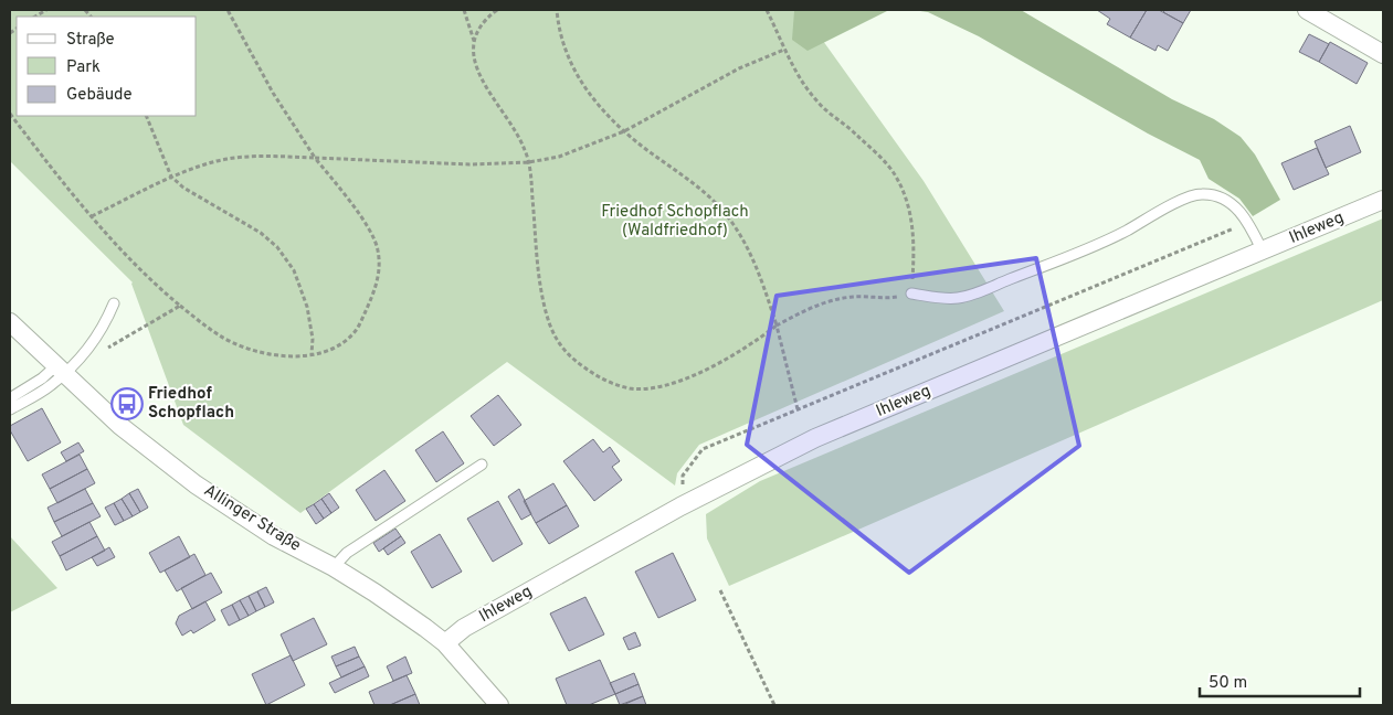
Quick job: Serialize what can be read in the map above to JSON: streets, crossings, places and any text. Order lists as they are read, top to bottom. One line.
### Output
{"streets":{"street":["Ihleweg","Allinger Straße"]},"crossings":[["Ihleweg","Allinger Straße"]],"parks":["Friedhof Schopflach (Waldfriedhof)"],"places":{"bus stop":["Friedhof Schopflach"]},"legend":["Straße","Park","Gebäude"],"scale_bar":"50 m"}
